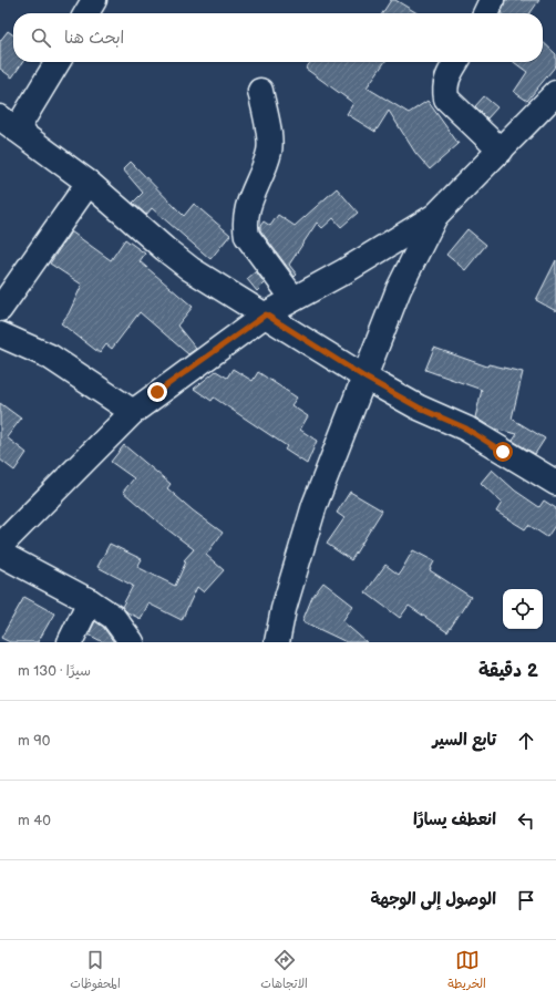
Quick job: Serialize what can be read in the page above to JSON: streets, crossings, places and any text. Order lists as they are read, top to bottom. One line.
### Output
{"page":{"search":"ابحث هنا","heading":["2 دقيقة","سيرًا · 130 m"],"list":[["تابع السير","90 m"],["انعطف يسارًا","40 m"],"الوصول إلى الوجهة"],"nav":["الخريطة","الاتجاهات","المحفوظات"]}}
